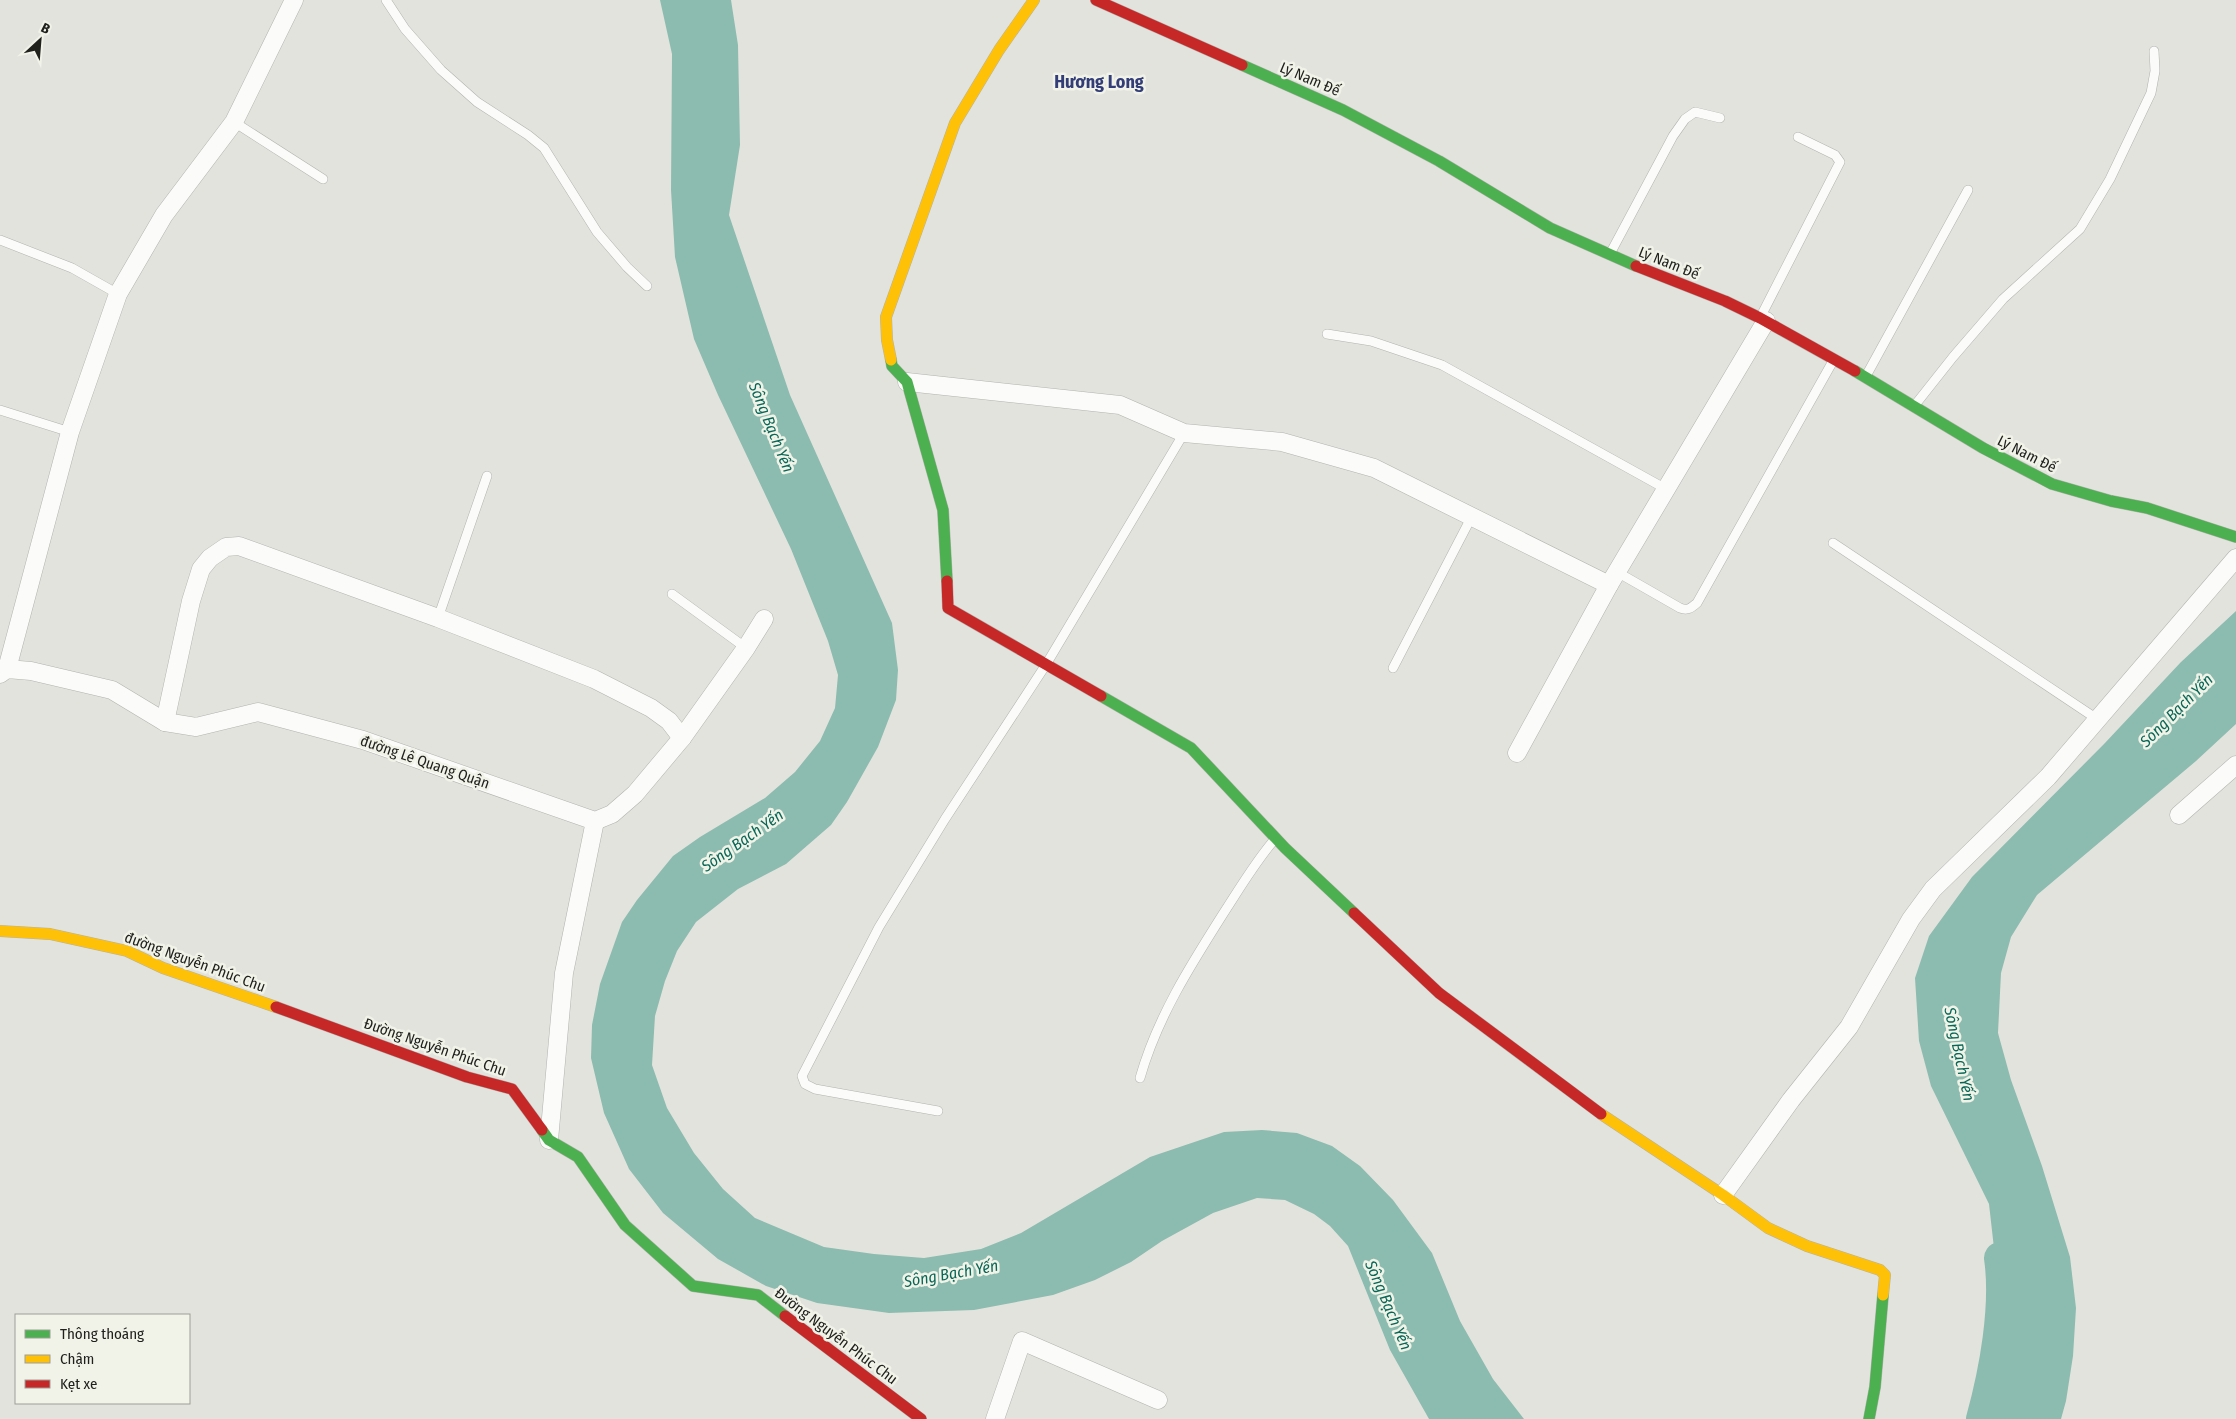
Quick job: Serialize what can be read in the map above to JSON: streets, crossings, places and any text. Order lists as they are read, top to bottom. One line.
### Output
{"streets":{"street":["Lý Nam Đế","đường Lê Quang Quận","đường Nguyễn Phúc Chu","Đường Nguyễn Phúc Chu"]},"crossings":[["đường Nguyễn Phúc Chu","Đường Nguyễn Phúc Chu"]],"districts":["Hương Long"],"water":["Sông Bạch Yến"],"legend":["Thông thoáng","Chậm","Kẹt xe"],"north":"top right"}
